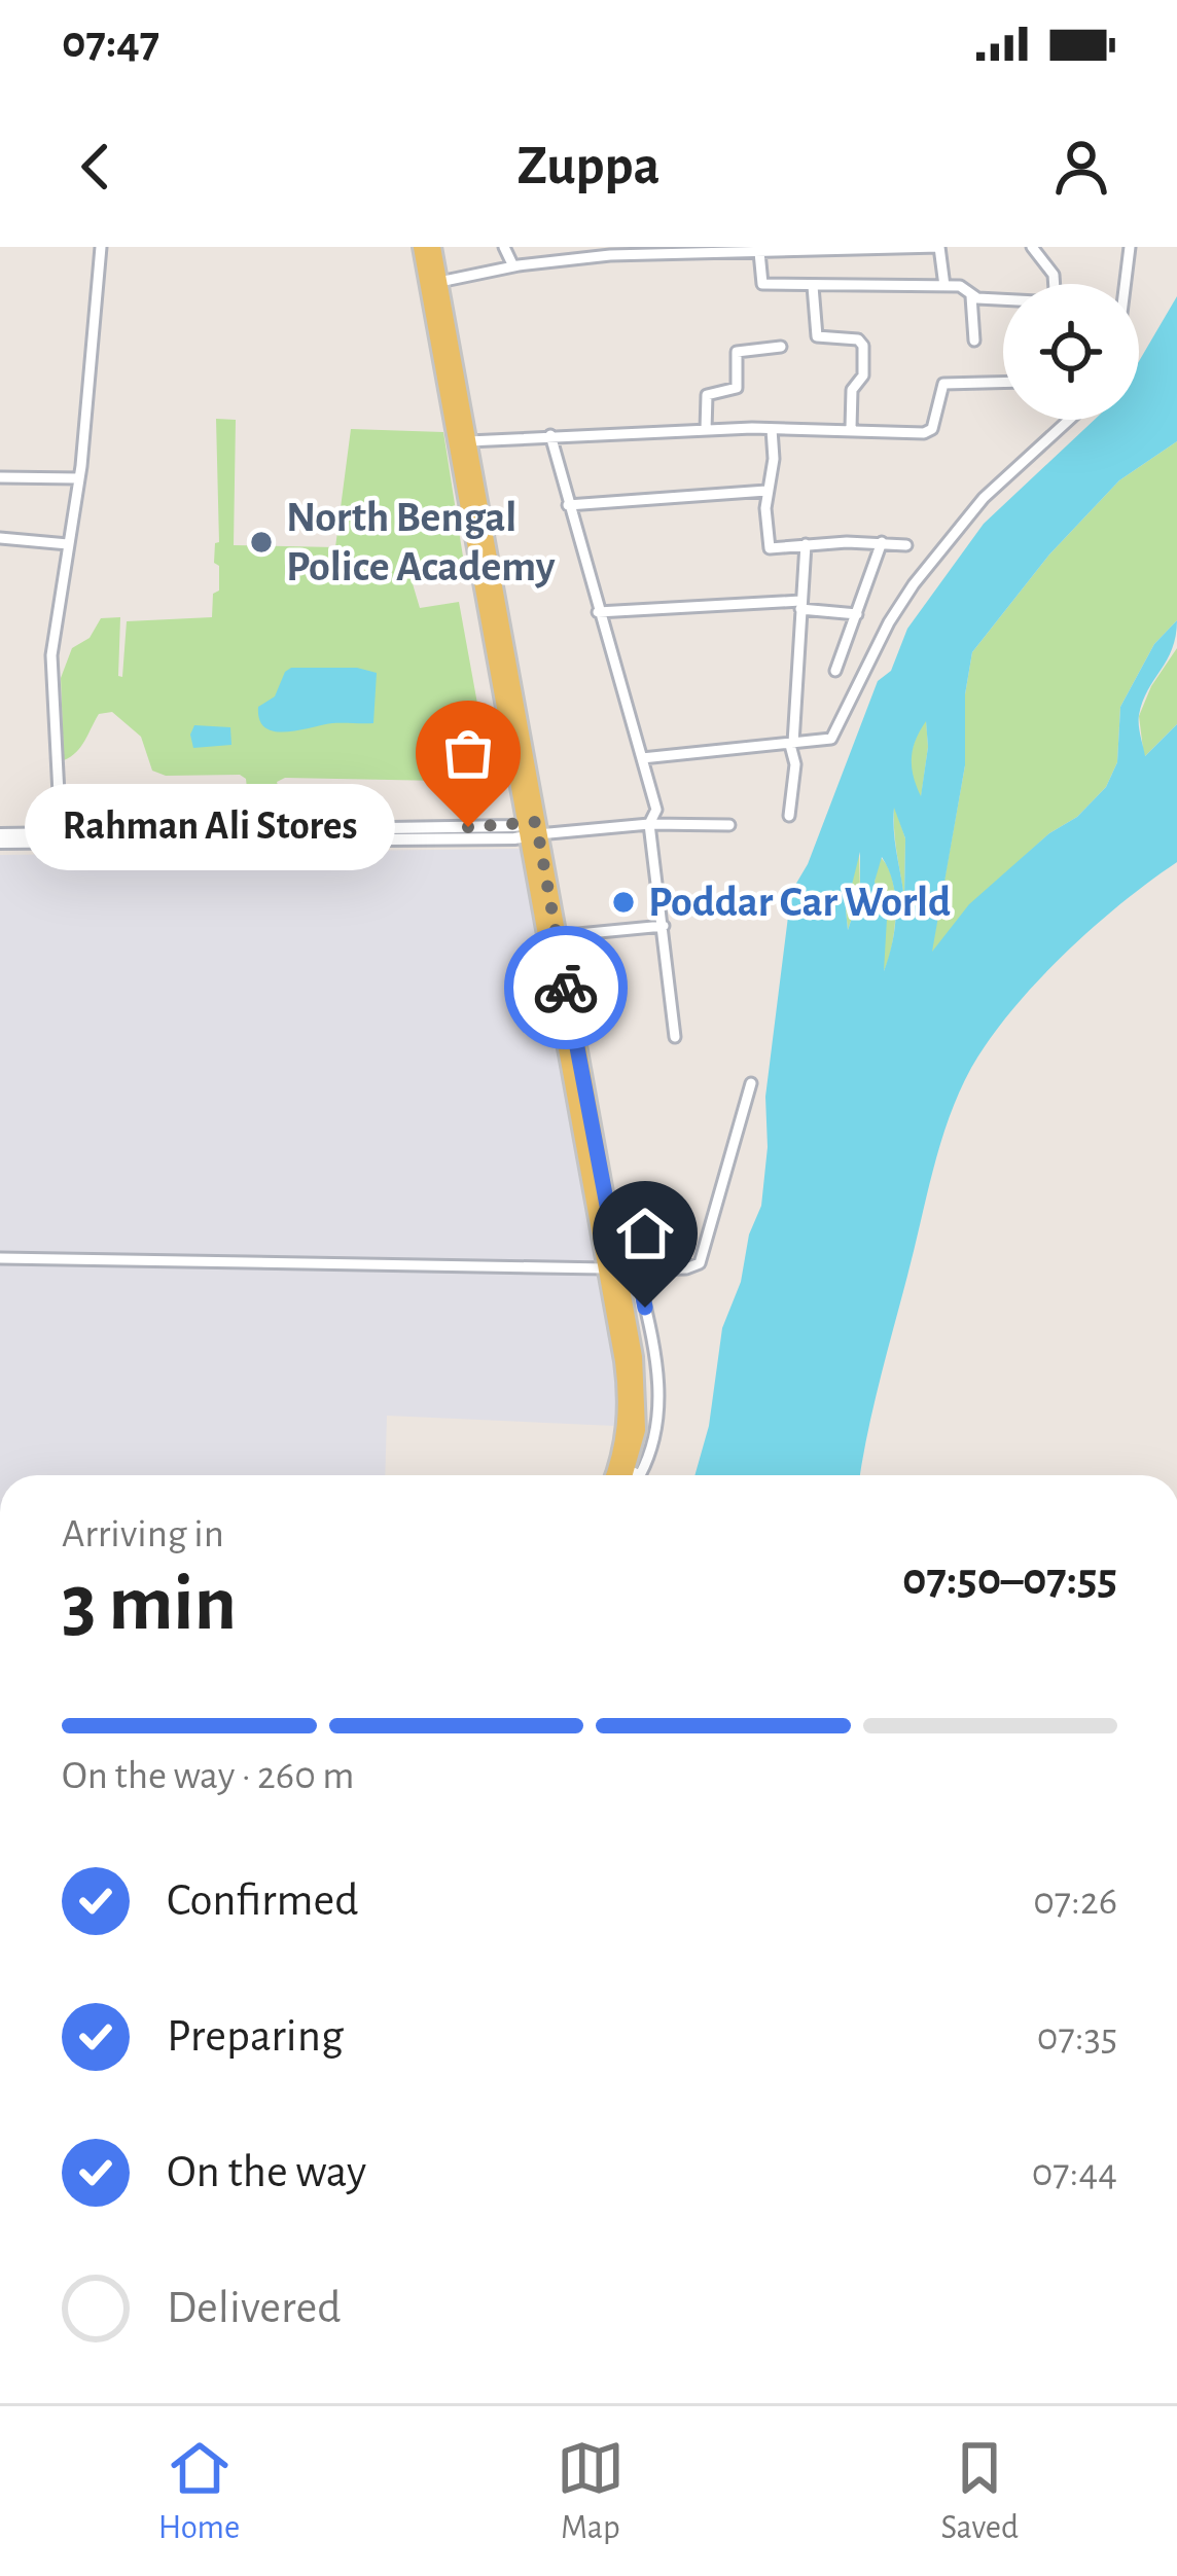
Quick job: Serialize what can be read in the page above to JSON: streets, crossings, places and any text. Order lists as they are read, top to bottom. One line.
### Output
{"places":["North Bengal Police Academy","Rahman Ali Stores","Poddar Car World"],"page":{"status":"07:47","header":"Zuppa","bubble":"Rahman Ali Stores","heading":["3 min","Arriving in","07:50–07:55"],"bar":"On the way · 260 m","list":[["Confirmed","07:26"],["Preparing","07:35"],["On the way","07:44"],"Delivered"],"tabs":["Home","Map","Saved"]}}
